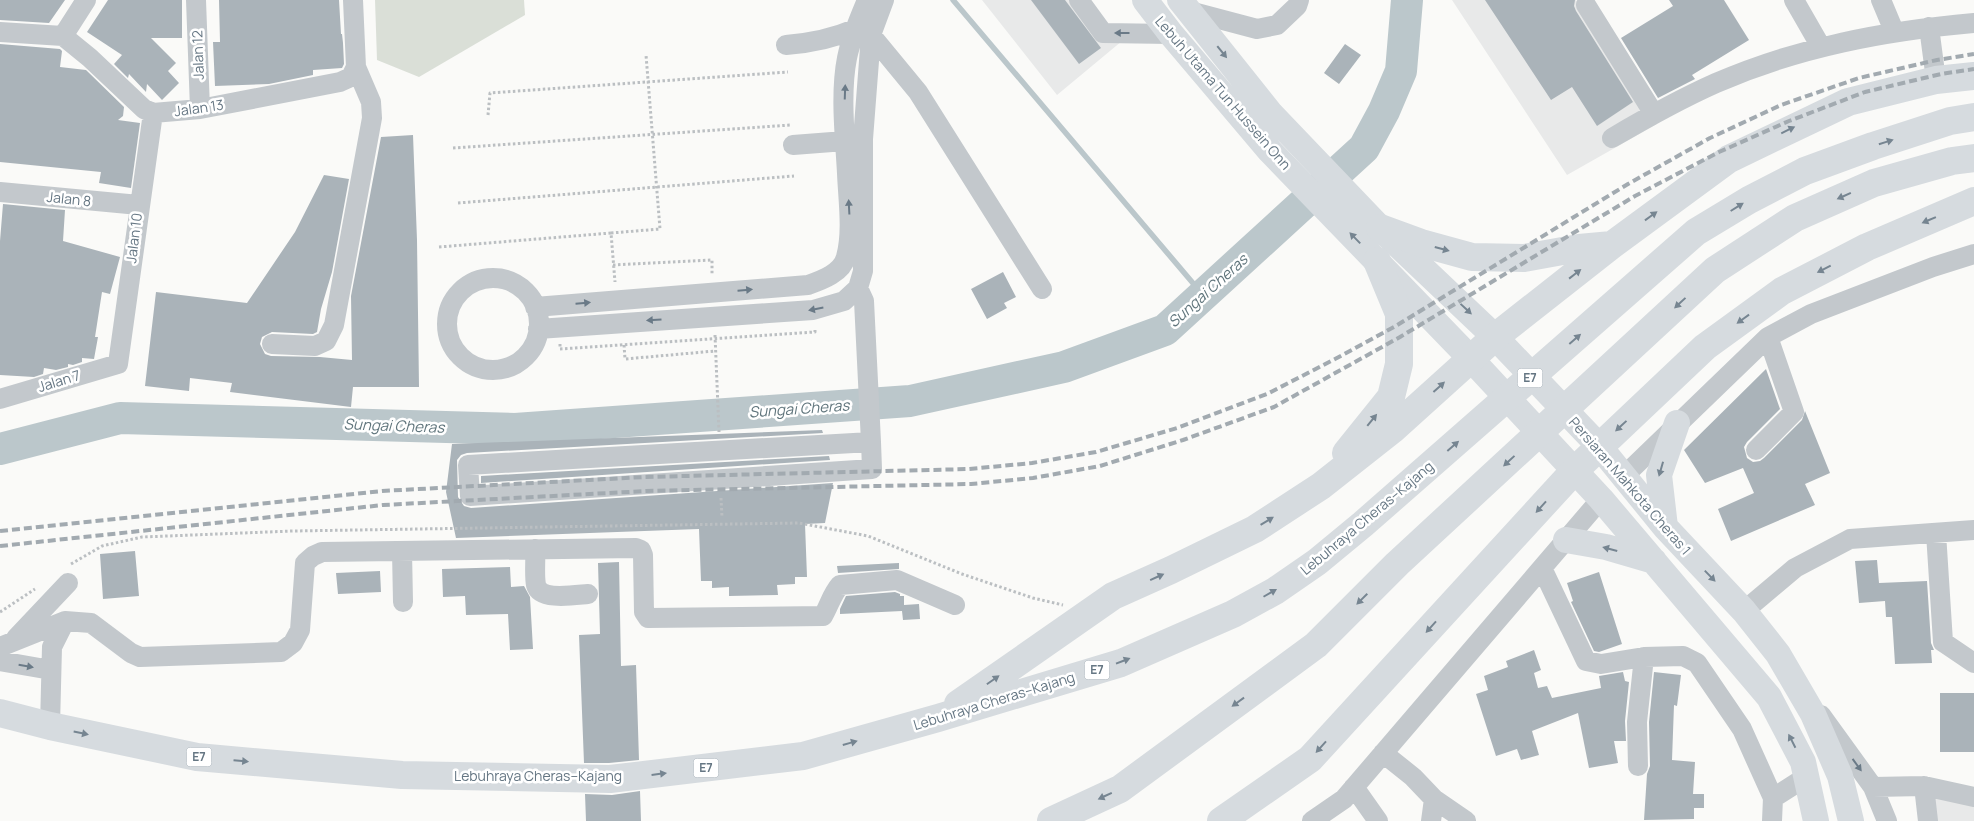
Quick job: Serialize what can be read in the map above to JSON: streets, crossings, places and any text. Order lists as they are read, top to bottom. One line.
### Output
{"streets":{"highway":["E7","Lebuhraya Cheras–Kajang"],"main road":["Lebuh Utama Tun Hussein Onn","Persiaran Mahkota Cheras 1"],"street":["Jalan 12","Jalan 13","Jalan 8","Jalan 10","Jalan 7"]},"crossings":[["Jalan 12","Jalan 13"],["Lebuh Utama Tun Hussein Onn","Persiaran Mahkota Cheras 1"],["Jalan 13","Jalan 10"],["Jalan 8","Jalan 10"],["Jalan 10","Jalan 7"]],"water":["Sungai Cheras"]}
